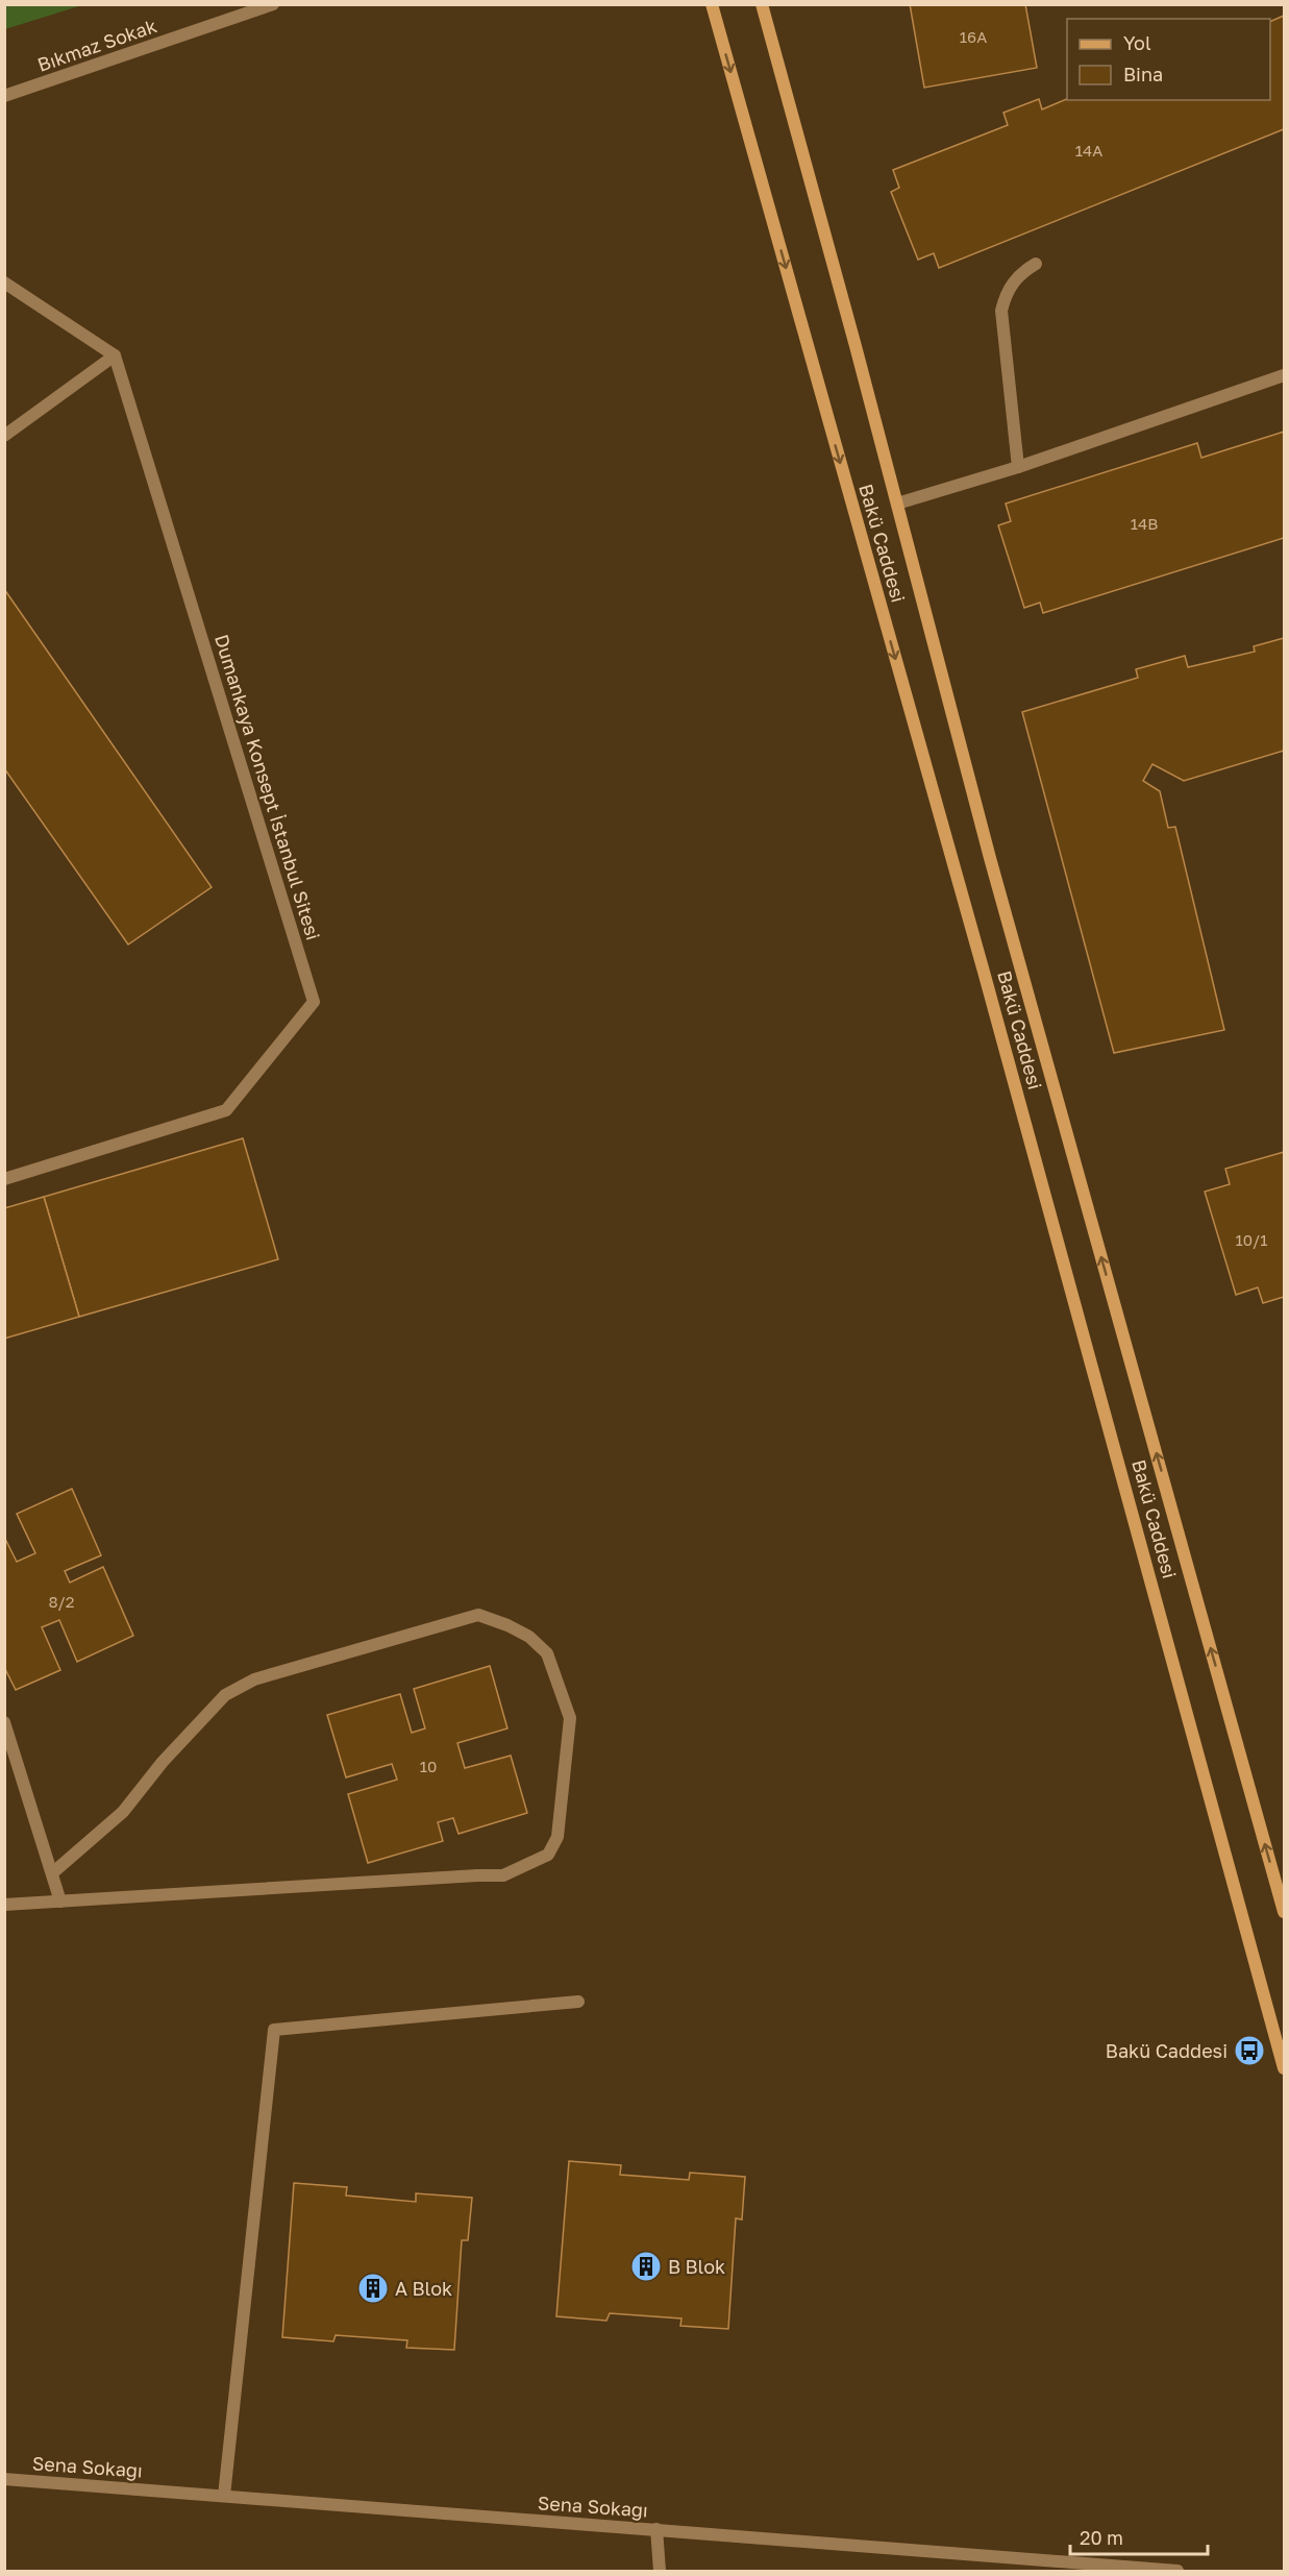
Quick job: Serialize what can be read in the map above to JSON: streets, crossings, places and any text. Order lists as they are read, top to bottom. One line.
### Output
{"streets":{"main road":["Bakü Caddesi"],"street":["Bıkmaz Sokak","Dumankaya Konsept İstanbul Sitesi","Sena Sokağı"]},"places":{"bus stop":["Bakü Caddesi"],"building":["B Blok","A Blok"]},"house_numbers":["16A","14A","14B","10/1","8/2","10"],"legend":["Yol","Bina"],"scale_bar":"20 m"}
